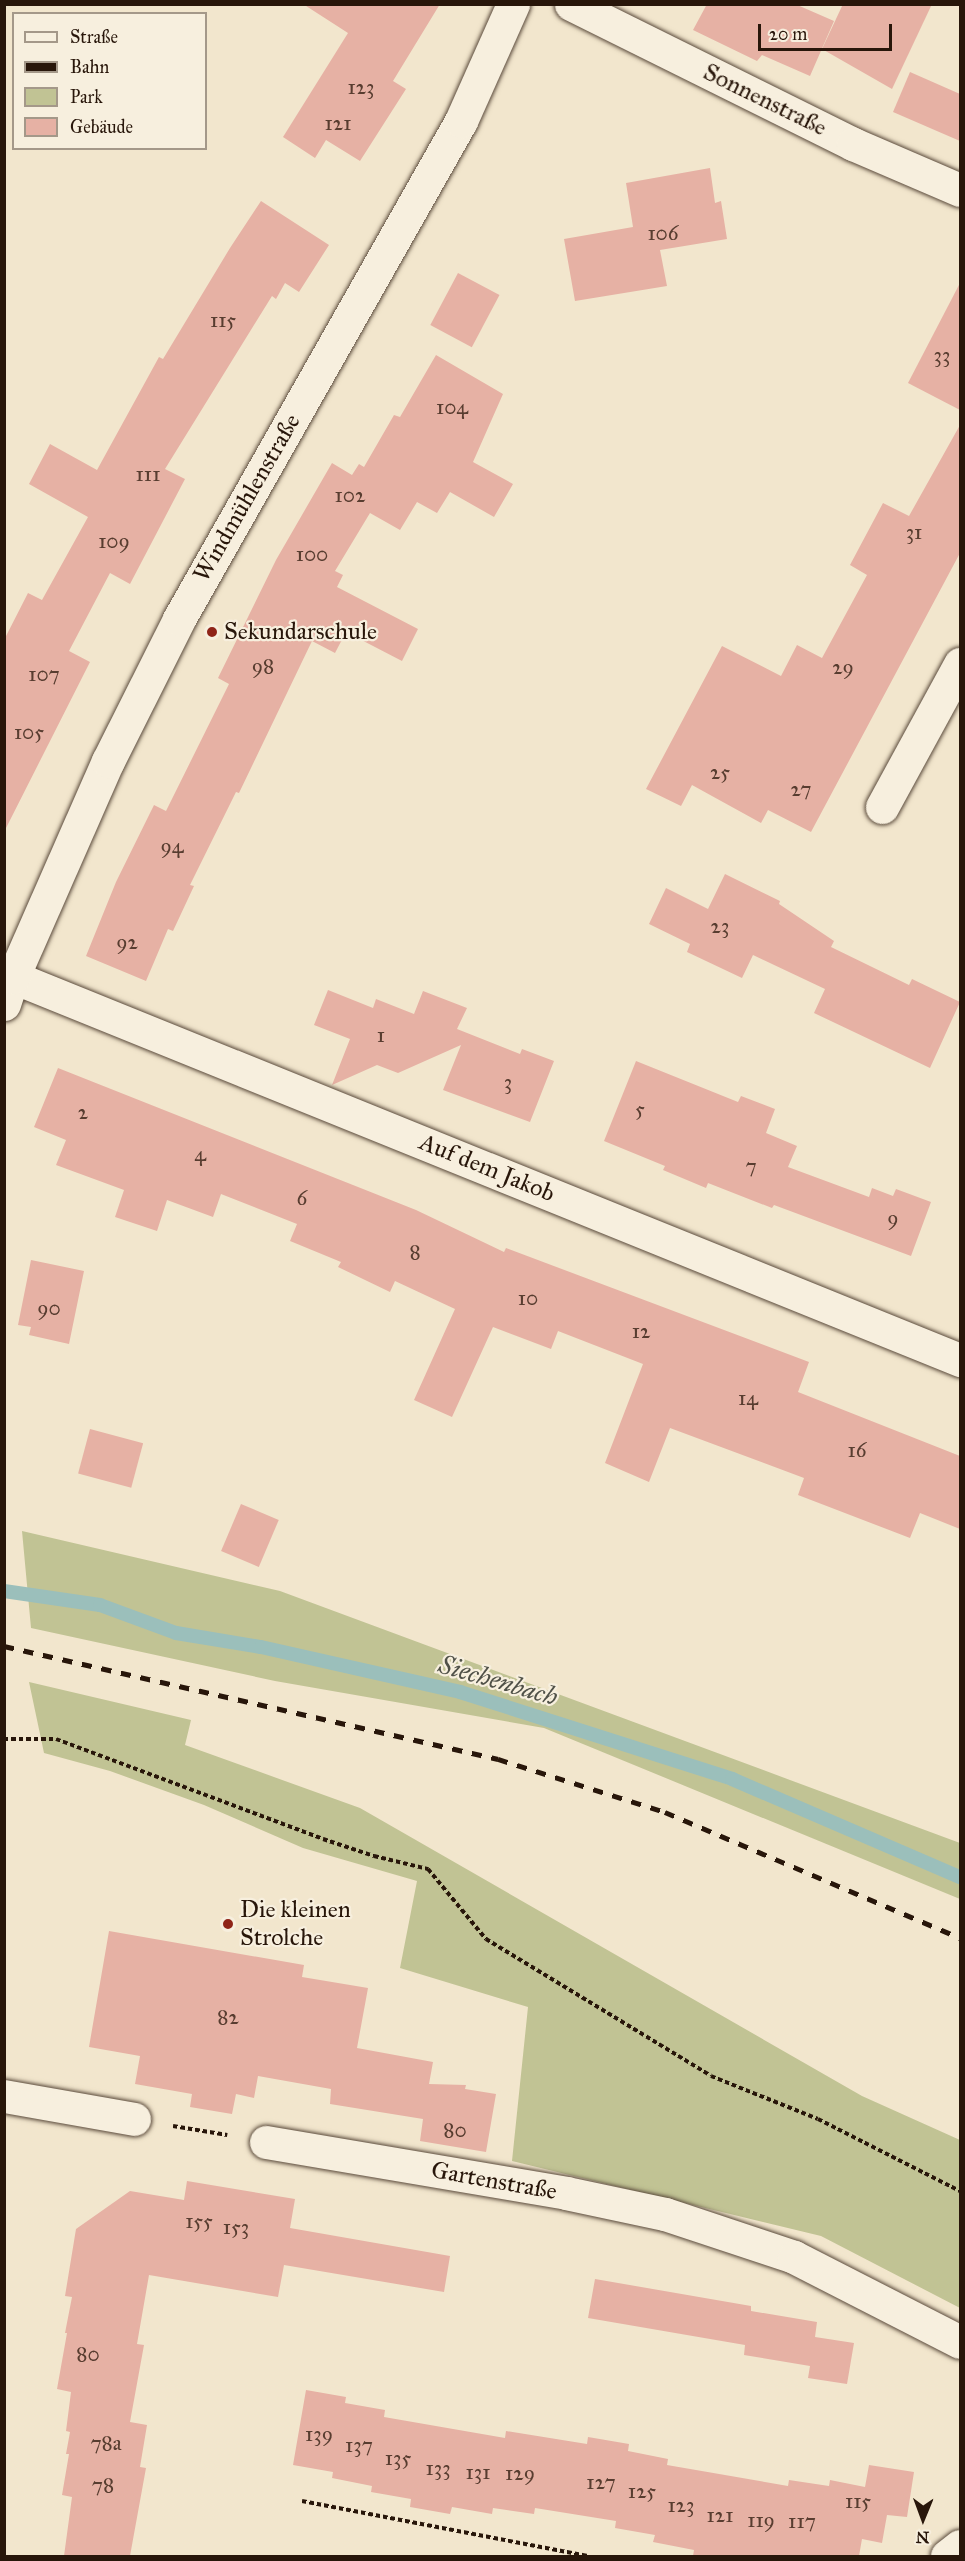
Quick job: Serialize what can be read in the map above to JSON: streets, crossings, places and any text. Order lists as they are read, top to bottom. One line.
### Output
{"streets":{"street":["Sonnenstraße","Windmühlenstraße","Auf dem Jakob","Gartenstraße"]},"crossings":[["Windmühlenstraße","Auf dem Jakob"]],"water":["Siechenbach"],"places":["Sekundarschule","Die kleinen Strolche"],"house_numbers":["123","121","106","115","33","104","111","102","31","109","100","98","29","107","105","25","27","94","23","92","1","3","5","2","4","7","6","9","8","10","90","12","14","16","82","80","155","153","80","139","78a","137","135","133","131","129","127","78","125","115","123","121","119","117"],"legend":["Straße","Bahn","Park","Gebäude"],"scale_bar":"20 m","north":"bottom"}
